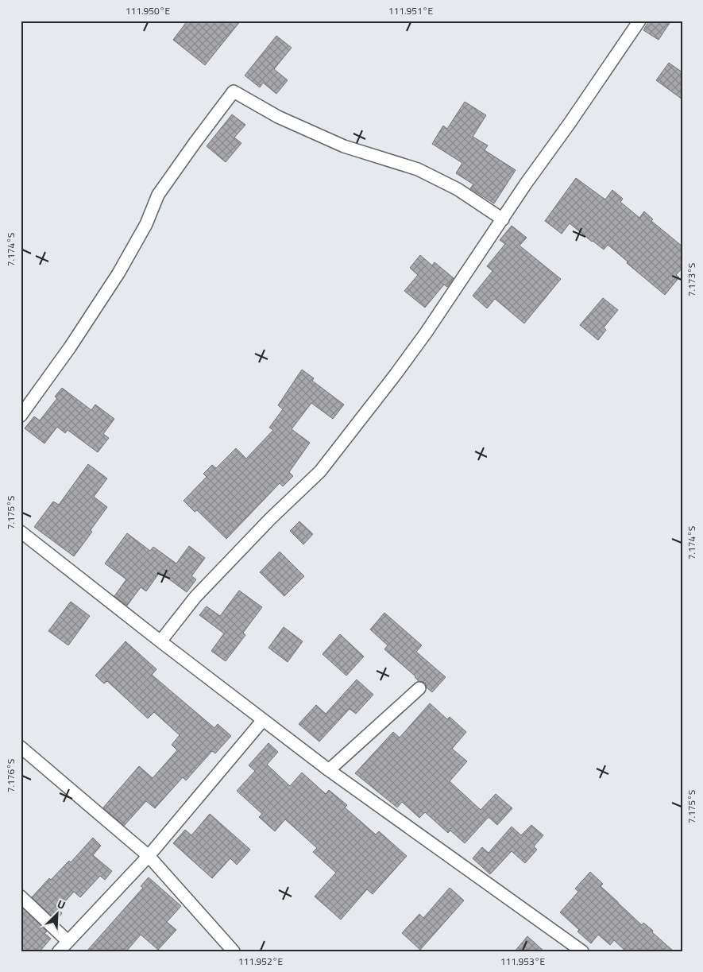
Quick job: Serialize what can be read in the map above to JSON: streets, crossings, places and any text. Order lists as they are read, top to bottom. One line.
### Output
{"north":"top right","coordinates":["111.950°E","111.951°E","7.174°S","7.173°S","7.175°S","7.176°S","111.952°E","111.953°E"]}
